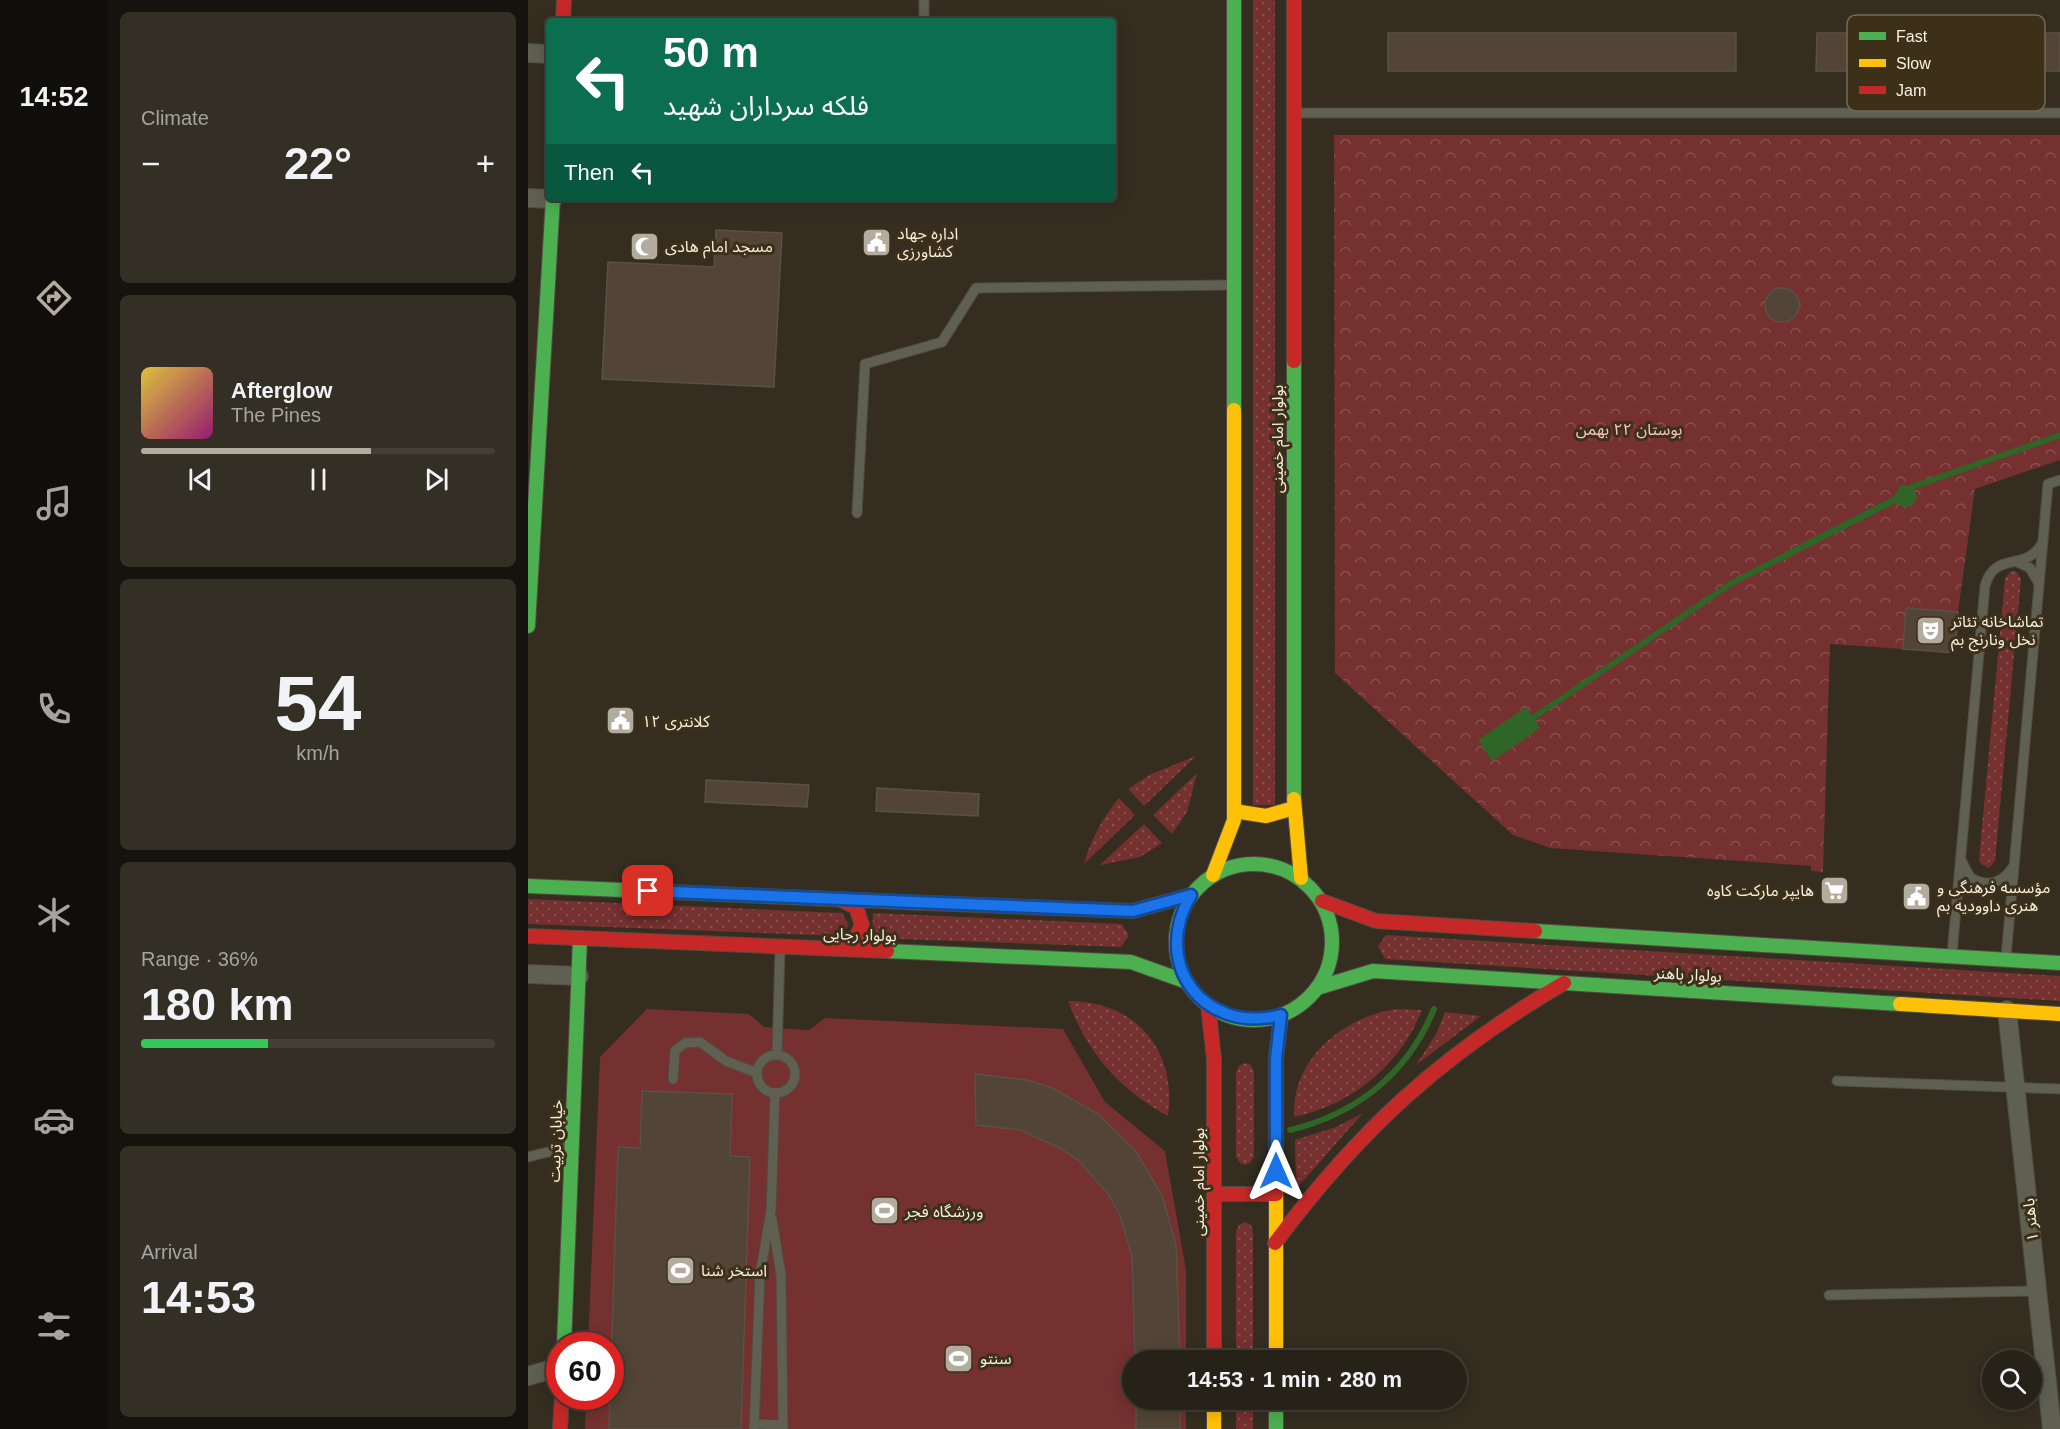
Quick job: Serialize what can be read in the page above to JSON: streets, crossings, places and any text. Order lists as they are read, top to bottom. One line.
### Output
{"streets":{"main road":["بولوار امام خمینی","بولوار رجایی","بولوار باهنر","خیابان تربیت"],"street":["باهنر ۱"]},"crossings":[["بولوار امام خمینی","بولوار رجایی"],["بولوار امام خمینی","بولوار باهنر"],["بولوار رجایی","بولوار باهنر"],["بولوار رجایی","خیابان تربیت"],["بولوار باهنر","باهنر ۱"]],"parks":["بوستان ۲۲ بهمن"],"places":{"public building":["اداره جهاد کشاورزی","کلانتری ۱۲","مؤسسه فرهنگی و هنری داوودیه بم"],"mosque":["مسجد امام هادی"],"theatre":["تماشاخانه تئاتر نخل ونارنج بم"],"supermarket":["هایپر مارکت کاوه"],"sports":["ورزشگاه فجر","استخر شنا","سنتو"]},"legend":["Fast","Slow","Jam"],"page":{"tabs":"14:52","tile":["Climate",["54","km/h"],["Range · 36%","180 km"],["Arrival","14:53"]],"turn":["50 m","فلکه سرداران شهید"],"heat":["−","22°","+"],"then":"Then","song":["Afterglow","The Pines"],"limit":"60","trip":"14:53 · 1 min · 280 m"}}
